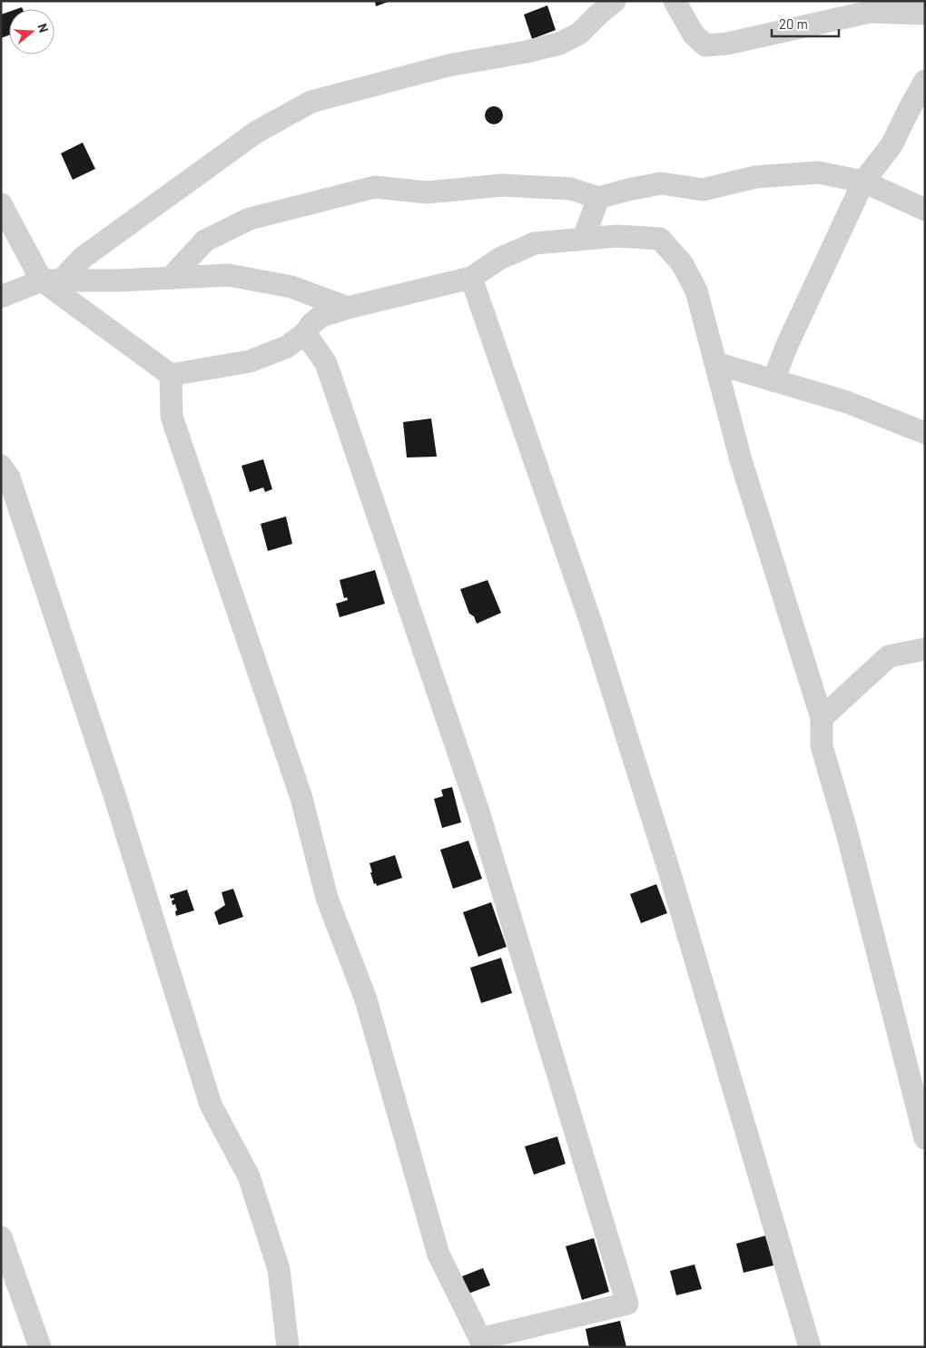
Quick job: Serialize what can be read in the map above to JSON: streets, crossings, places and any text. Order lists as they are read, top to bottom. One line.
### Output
{"scale_bar":"20 m","north":"right"}
